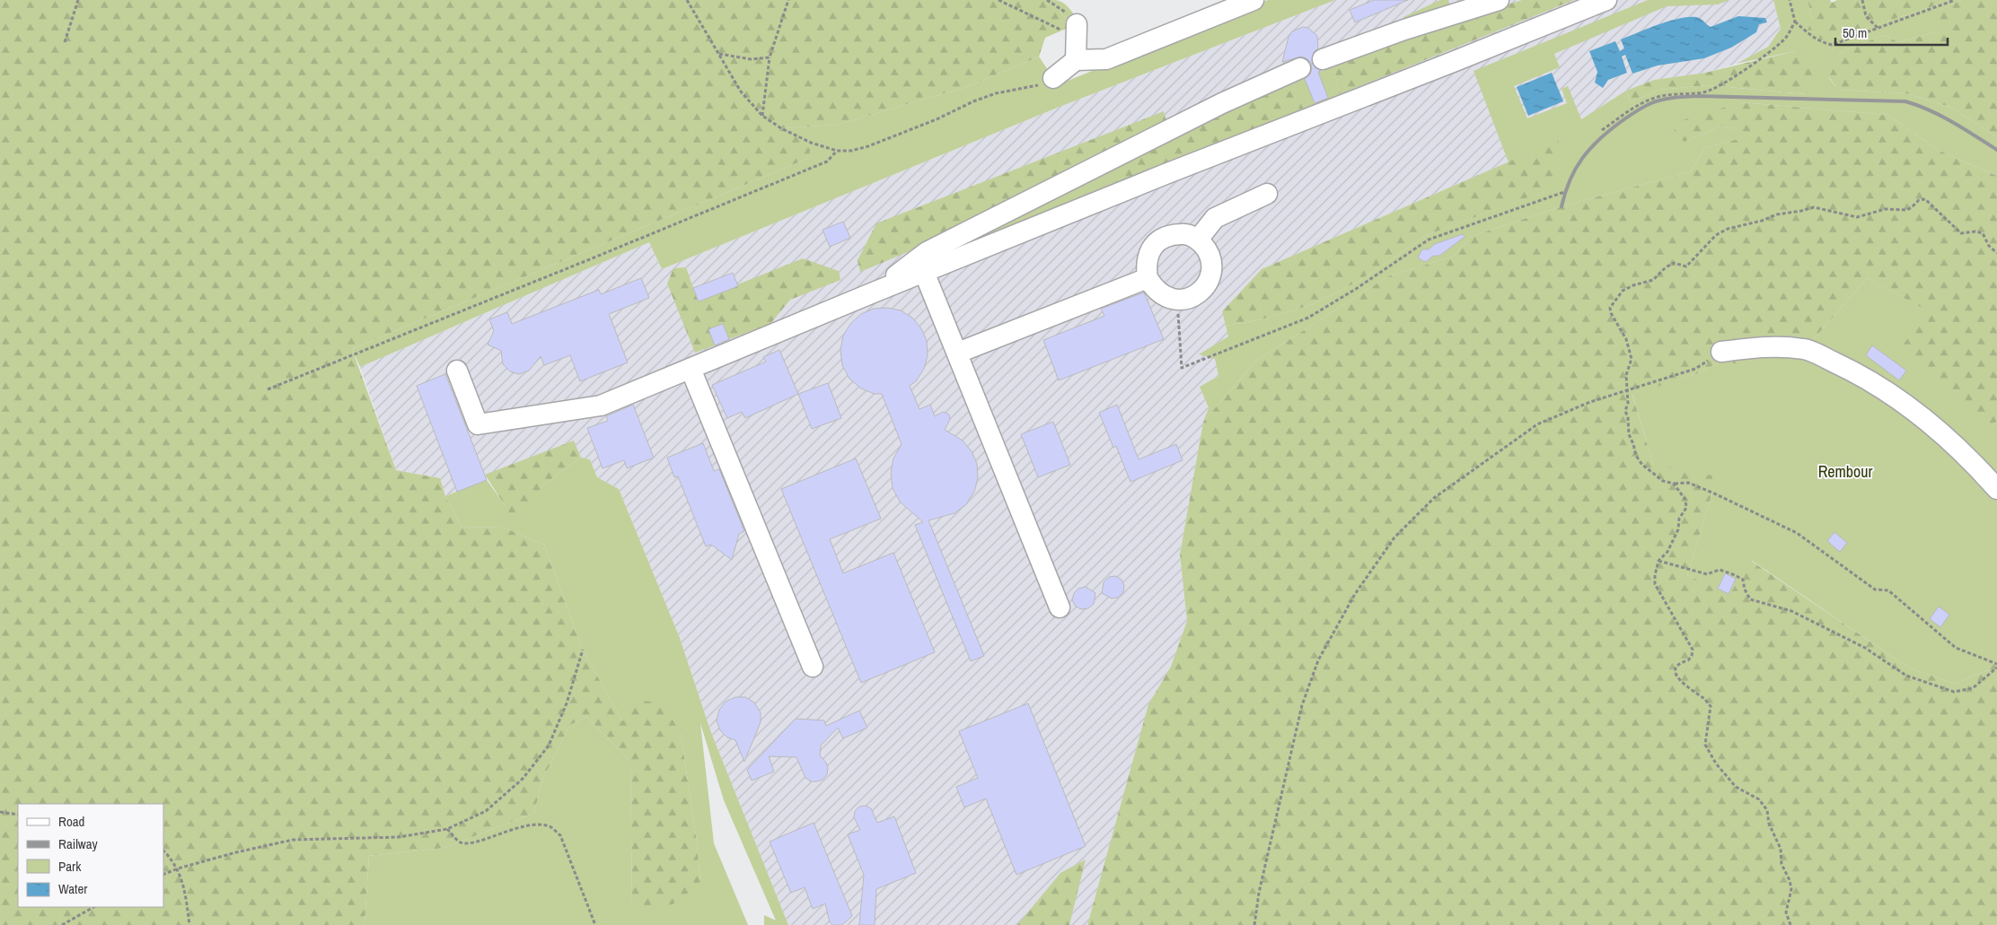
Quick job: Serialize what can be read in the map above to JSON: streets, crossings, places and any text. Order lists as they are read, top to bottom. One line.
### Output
{"parks":["Rembour"],"legend":["Road","Railway","Park","Water"],"scale_bar":"50 m"}
